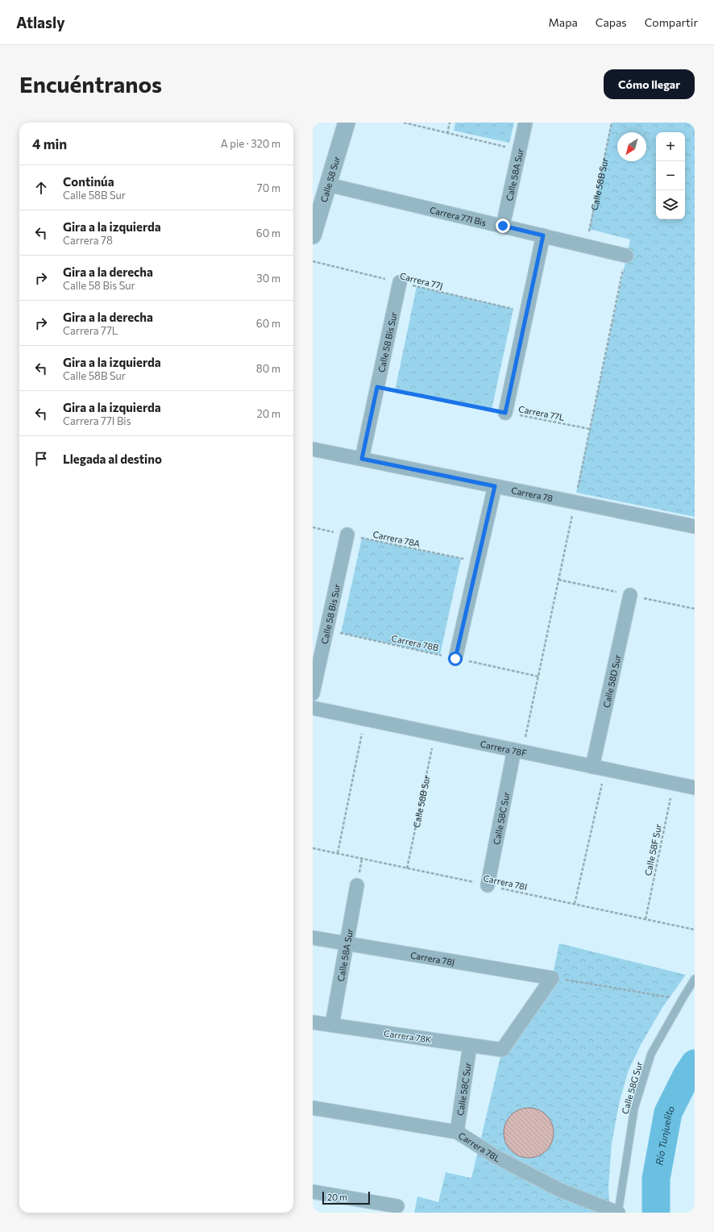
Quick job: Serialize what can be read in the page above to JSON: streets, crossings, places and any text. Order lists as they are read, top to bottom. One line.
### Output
{"streets":{"street":["Calle 58A Sur","Calle 58 Sur","Carrera 77I Bis","Calle 58 Bis Sur","Carrera 78","Calle 58D Sur","Carrera 78F","Calle 58C Sur","Carrera 78J","Carrera 78K","Carrera 78L"],"lane":["Calle 58G Sur"],"path":["Calle 58B Sur","Carrera 77J","Carrera 77L","Carrera 78A","Carrera 78B","Calle 58F Sur","Carrera 78I"]},"crossings":[["Calle 58A Sur","Carrera 77I Bis"],["Calle 58A Sur","Carrera 78J"],["Calle 58A Sur","Carrera 78K"],["Calle 58 Sur","Carrera 77I Bis"],["Calle 58B Sur","Carrera 77I Bis"],["Calle 58B Sur","Carrera 78F"],["Calle 58B Sur","Carrera 78I"],["Carrera 77J","Calle 58 Bis Sur"],["Calle 58 Bis Sur","Carrera 77L"],["Calle 58 Bis Sur","Carrera 78"],["Calle 58 Bis Sur","Carrera 78A"],["Calle 58 Bis Sur","Carrera 78B"],["Calle 58D Sur","Carrera 78F"],["Carrera 78F","Calle 58C Sur"],["Carrera 78F","Calle 58F Sur"],["Calle 58C Sur","Carrera 78I"],["Calle 58C Sur","Carrera 78K"],["Calle 58C Sur","Carrera 78L"],["Calle 58F Sur","Carrera 78I"],["Carrera 78J","Carrera 78K"],["Calle 58G Sur","Carrera 78L"]],"water":["Río Tunjuelito"],"scale_bar":"20 m","north":"bottom left","page":{"header":"Atlasly","nav":["Mapa","Capas","Compartir"],"buttons":"Cómo llegar","title":"Encuéntranos","heading":["4 min","A pie · 320 m"],"map_buttons":["+","−"],"list":[["Continúa","Calle 58B Sur","70 m"],["Gira a la izquierda","Carrera 78","60 m"],["Gira a la derecha","Calle 58 Bis Sur","30 m"],["Gira a la derecha","Carrera 77L","60 m"],["Gira a la izquierda","Calle 58B Sur","80 m"],["Gira a la izquierda","Carrera 77I Bis","20 m"],"Llegada al destino"],"scale":"20 m"}}
